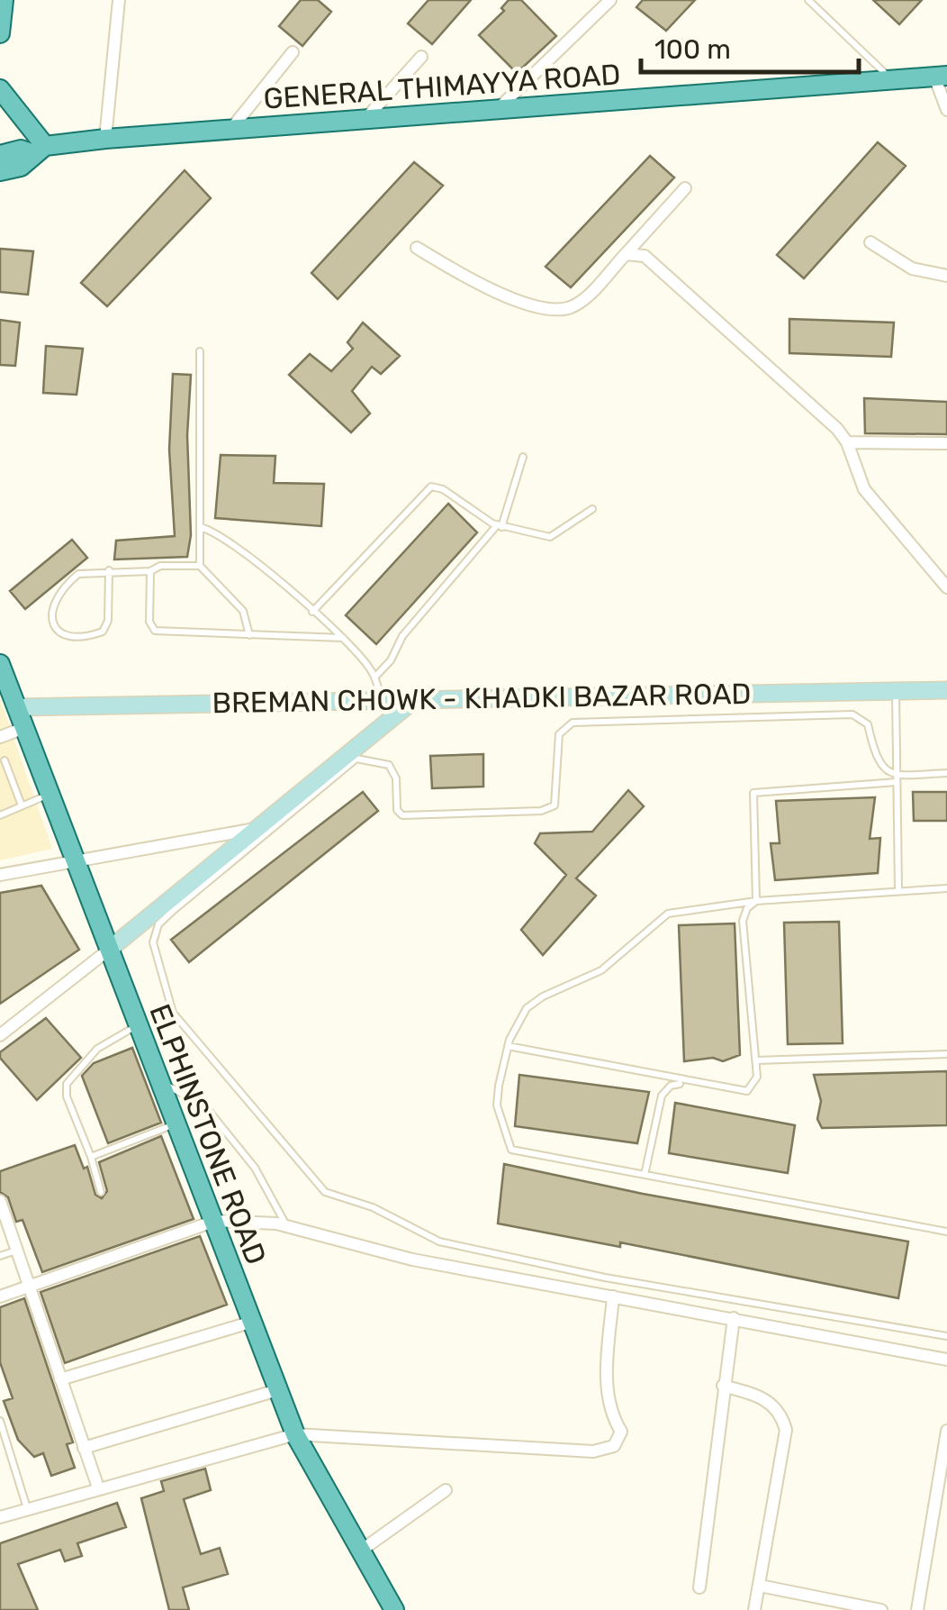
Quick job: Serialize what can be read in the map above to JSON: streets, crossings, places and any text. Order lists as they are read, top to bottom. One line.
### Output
{"streets":{"main road":["GENERAL THIMAYYA ROAD","BREMAN CHOWK - KHADKI BAZAR ROAD","ELPHINSTONE ROAD"]},"crossings":[["BREMAN CHOWK - KHADKI BAZAR ROAD","ELPHINSTONE ROAD"]],"scale_bar":"100 m"}
